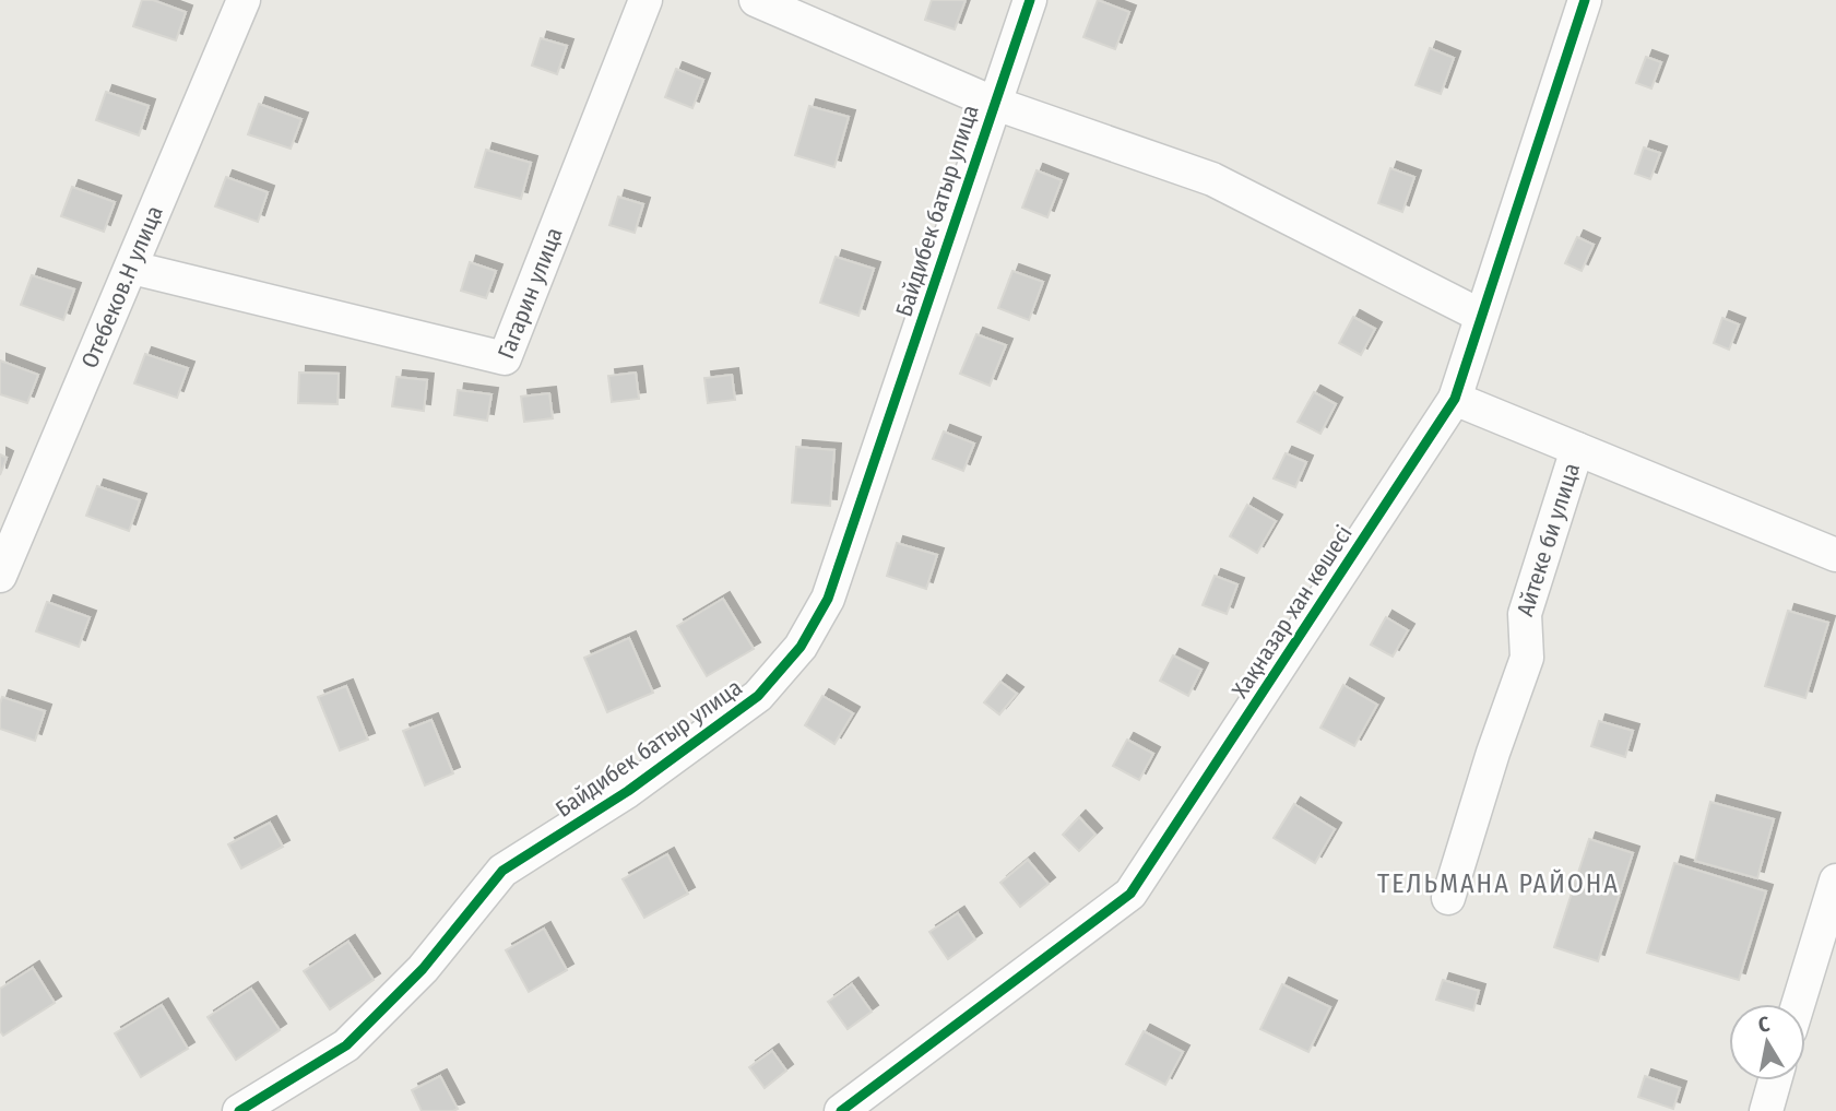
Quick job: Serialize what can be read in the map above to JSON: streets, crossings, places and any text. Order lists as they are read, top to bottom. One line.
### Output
{"streets":{"street":["Байдибек батыр улица","Гагарин улица","Отебеков.Н улица","Айтеке би улица","Хақназар хан көшесі"]},"crossings":[["Гагарин улица","Отебеков.Н улица"]],"districts":["ТЕЛЬМАНА РАЙОНА"],"north":"top"}
